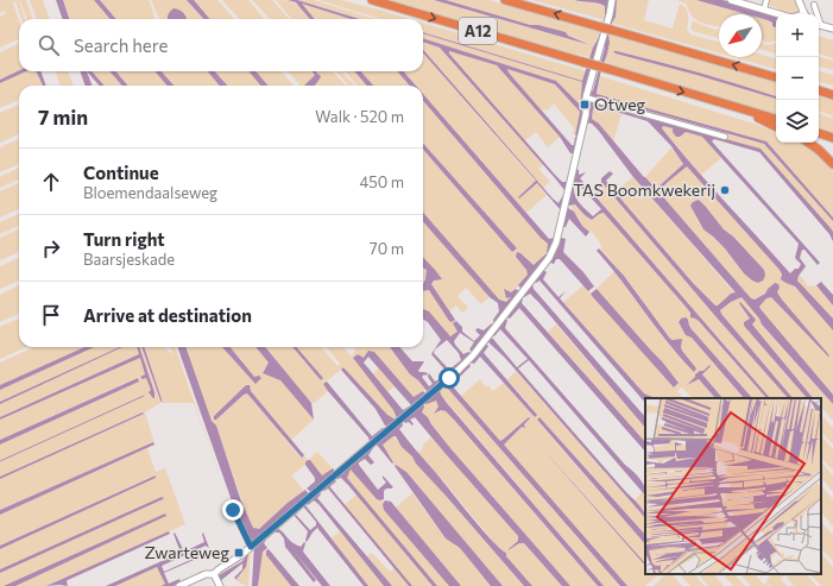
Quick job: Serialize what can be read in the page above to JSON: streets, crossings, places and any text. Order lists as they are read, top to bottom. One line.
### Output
{"streets":{"highway":["A12"]},"places":{"transit":["Otweg","Zwarteweg"],"other":["TAS Boomkwekerij"]},"north":"bottom left","page":{"map_buttons":["+","−"],"search":"Search here","heading":["7 min","Walk · 520 m"],"list":[["Continue","Bloemendaalseweg","450 m"],["Turn right","Baarsjeskade","70 m"],"Arrive at destination"]}}
